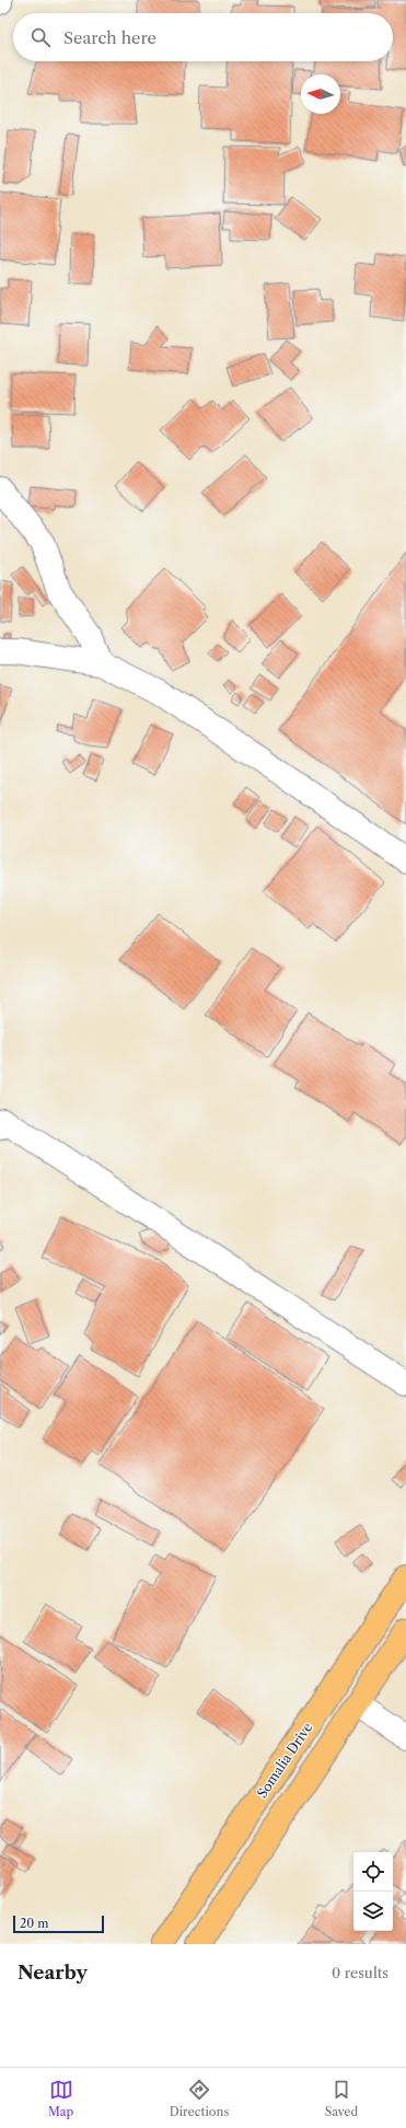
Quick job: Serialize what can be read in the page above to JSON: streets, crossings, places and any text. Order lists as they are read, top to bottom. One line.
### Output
{"streets":{"main road":["Somalia Drive"]},"scale_bar":"20 m","north":"left","page":{"search":"Search here","scale":"20 m","heading":["Nearby","0 results"],"nav":["Map","Directions","Saved"]}}
